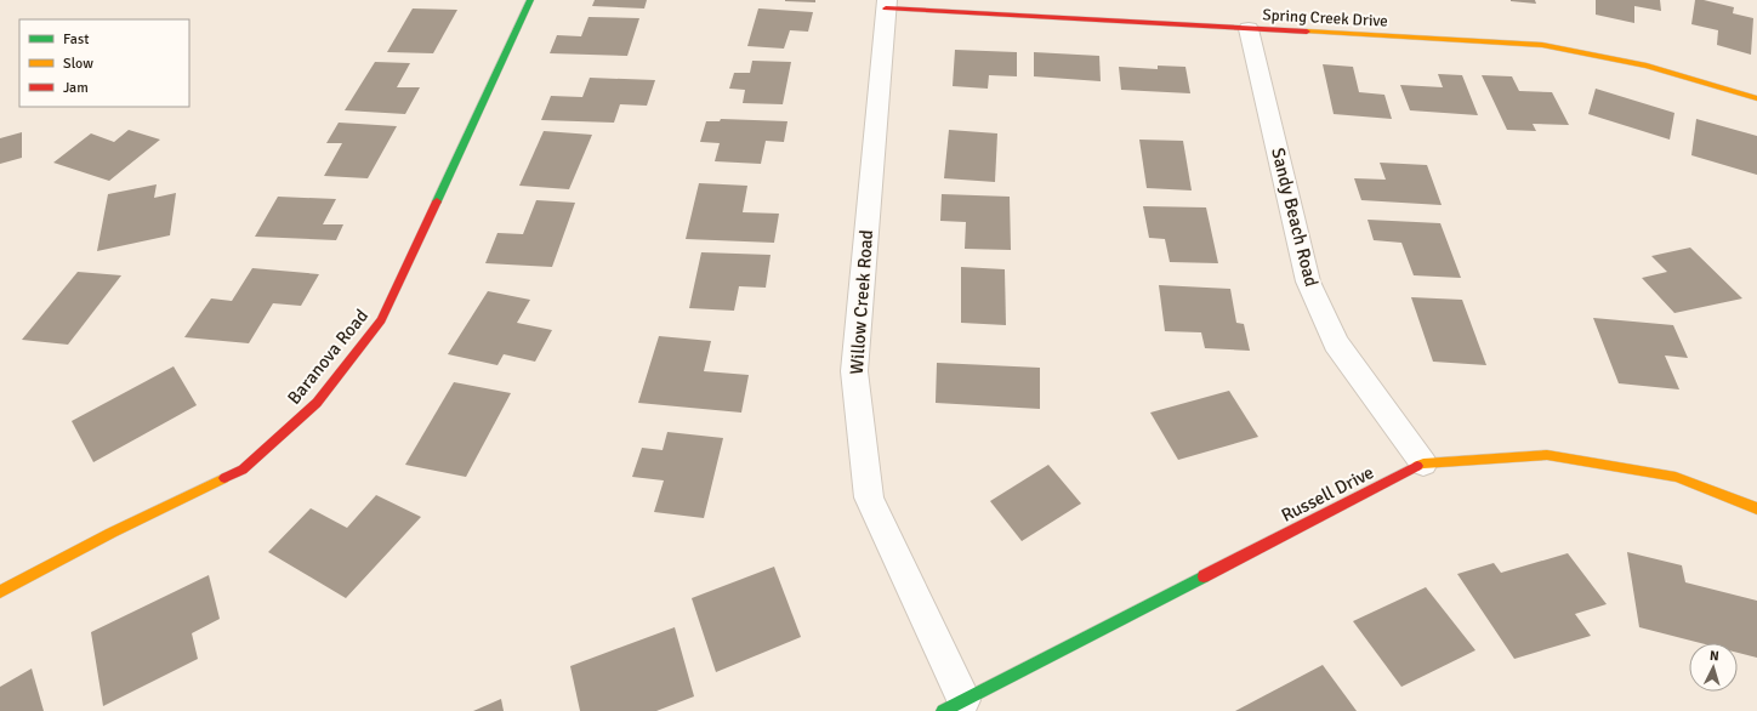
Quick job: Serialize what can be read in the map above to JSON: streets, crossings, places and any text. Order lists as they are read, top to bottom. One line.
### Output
{"streets":{"street":["Spring Creek Drive","Sandy Beach Road","Willow Creek Road","Baranova Road","Russell Drive"]},"crossings":[["Spring Creek Drive","Sandy Beach Road"],["Spring Creek Drive","Willow Creek Road"],["Sandy Beach Road","Russell Drive"],["Willow Creek Road","Russell Drive"]],"legend":["Fast","Slow","Jam"],"north":"top"}
